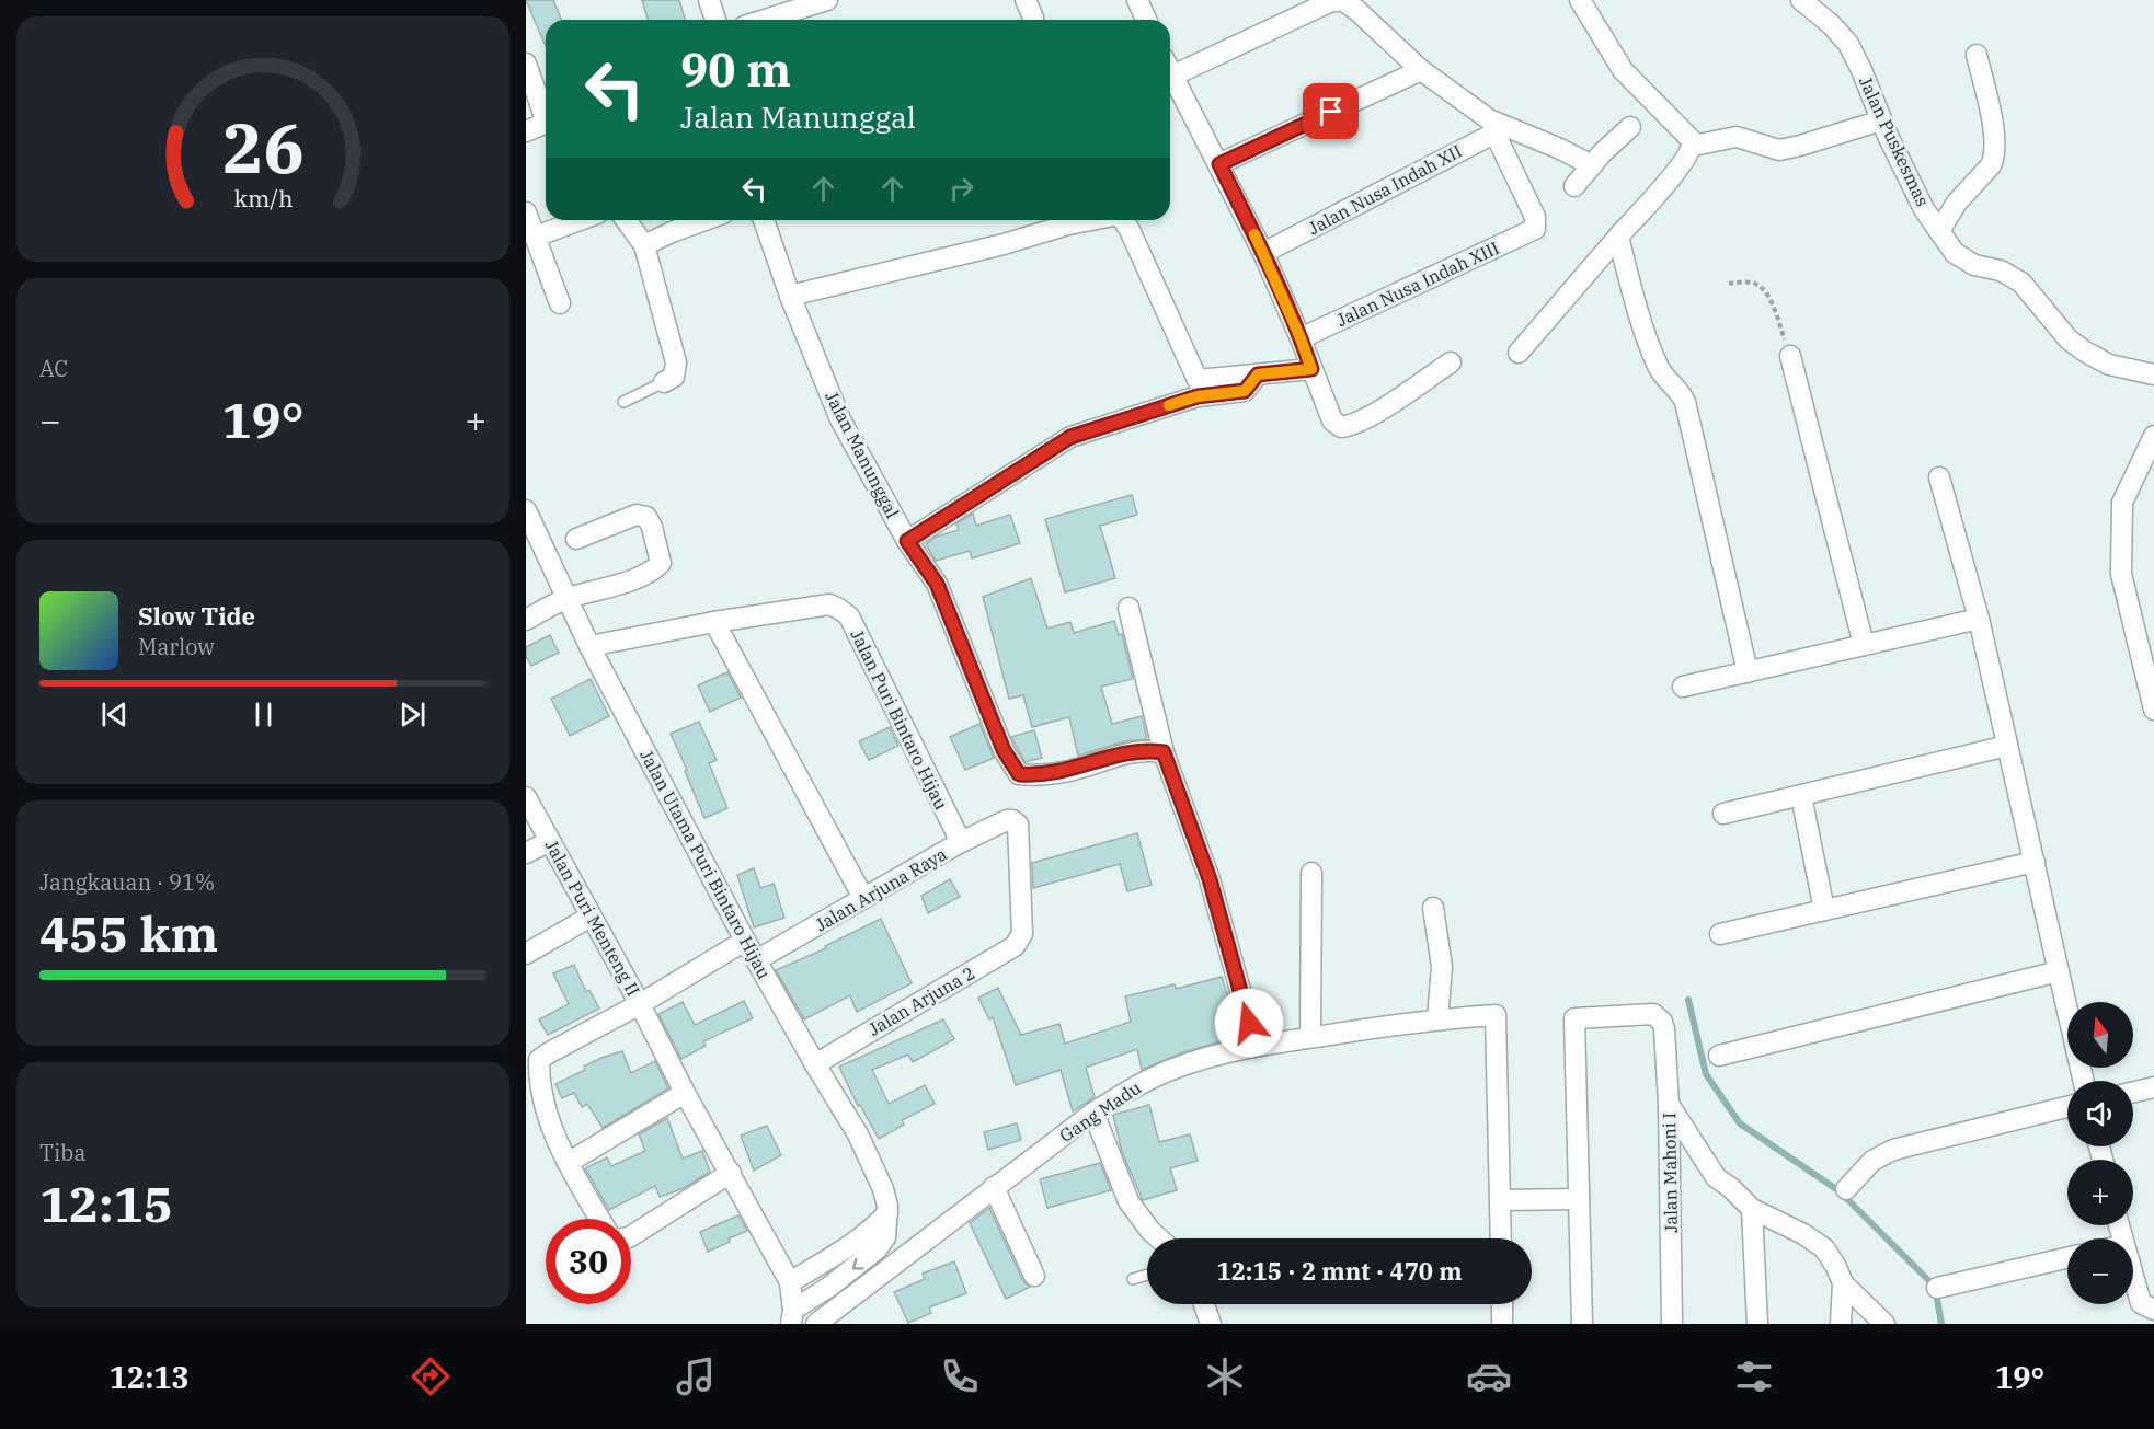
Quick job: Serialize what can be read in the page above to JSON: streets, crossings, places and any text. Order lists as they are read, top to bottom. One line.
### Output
{"streets":{"street":["Jalan Puskesmas","Jalan Nusa Indah XII","Jalan Nusa Indah XIII","Jalan Manunggal","Jalan Puri Bintaro Hijau","Jalan Utama Puri Bintaro Hijau","Jalan Arjuna Raya","Jalan Puri Menteng II","Jalan Arjuna 2","Gang Madu","Jalan Mahoni I"]},"crossings":[["Jalan Nusa Indah XII","Jalan Nusa Indah XIII"],["Jalan Puri Bintaro Hijau","Jalan Utama Puri Bintaro Hijau"],["Jalan Puri Bintaro Hijau","Jalan Arjuna Raya"],["Jalan Utama Puri Bintaro Hijau","Jalan Arjuna Raya"],["Jalan Utama Puri Bintaro Hijau","Jalan Puri Menteng II"],["Jalan Utama Puri Bintaro Hijau","Jalan Arjuna 2"],["Jalan Arjuna Raya","Jalan Arjuna 2"]],"north":"top","page":{"turn":["90 m","Jalan Manunggal"],"tile":["AC",["Jangkauan · 91%","455 km"],["Tiba","12:15"]],"heat":["−","19°","+"],"song":["Slow Tide","Marlow"],"map_buttons":["+","−"],"limit":"30","trip":"12:15 · 2 mnt · 470 m","tabs":["12:13","19°"],"gauge":["26","km/h"]}}
